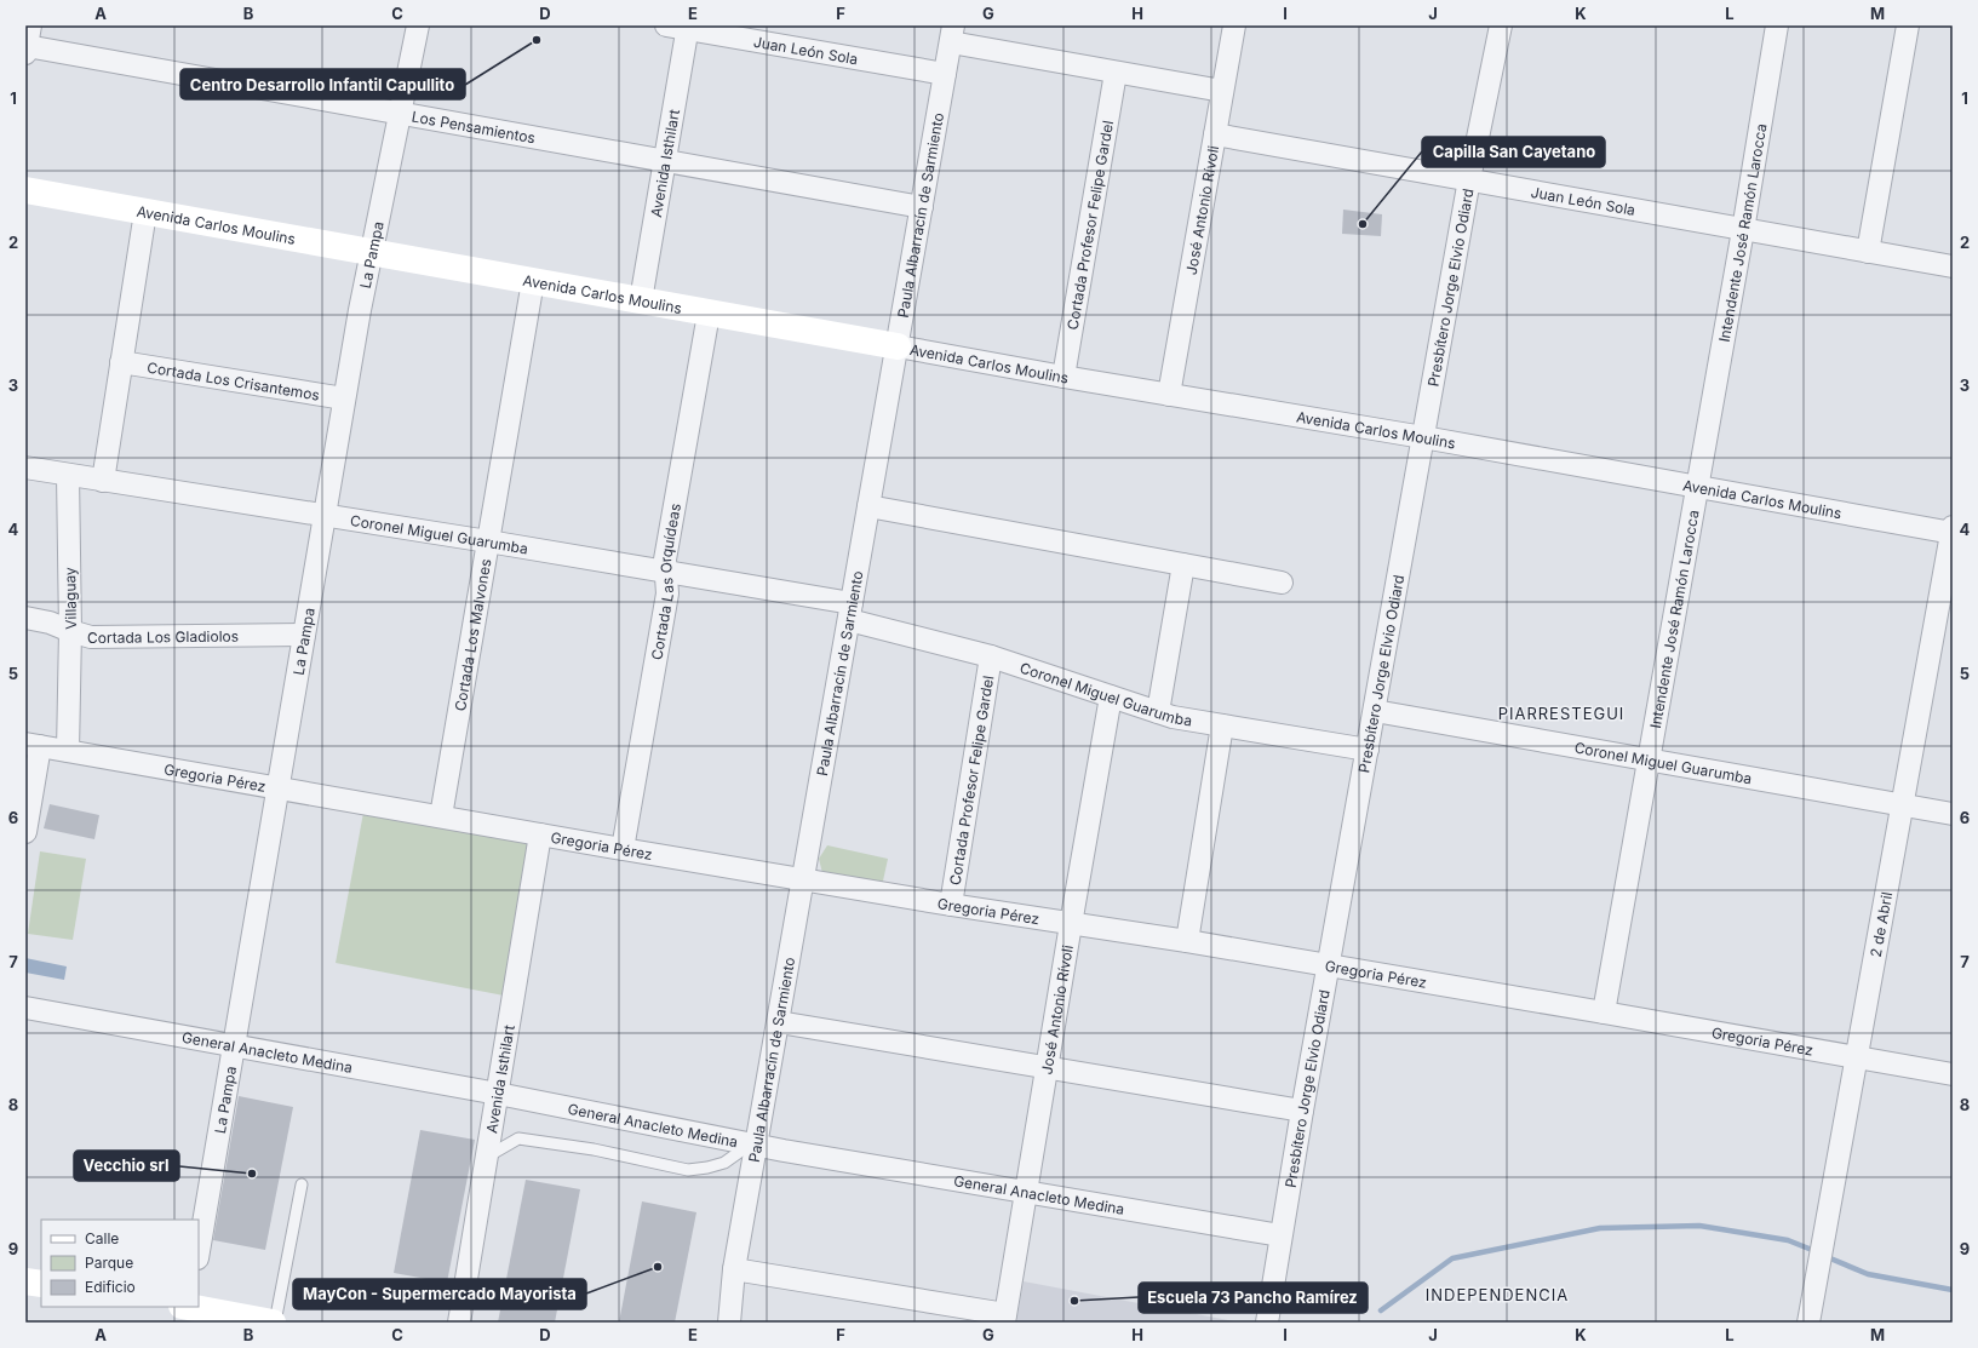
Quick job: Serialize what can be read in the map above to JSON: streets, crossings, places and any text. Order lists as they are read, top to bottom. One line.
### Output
{"streets":{"street":["Juan León Sola","Los Pensamientos","Avenida Isthilart","José Antonio Rívoli","Paula Albarracín de Sarmiento","Avenida Carlos Moulins","Cortada Profesor Felipe Gardel","Intendente José Ramón Larocca","La Pampa","Presbítero Jorge Elvio Odiard","Cortada Los Crisantemos","Coronel Miguel Guarumba","Cortada Las Orquídeas","Villaguay","Cortada Los Gladiolos","Cortada Los Malvones","Gregoria Pérez","2 de Abril","General Anacleto Medina"]},"crossings":[["Juan León Sola","Avenida Isthilart"],["Juan León Sola","José Antonio Rívoli"],["Juan León Sola","Paula Albarracín de Sarmiento"],["Juan León Sola","Intendente José Ramón Larocca"],["Juan León Sola","Presbítero Jorge Elvio Odiard"],["Los Pensamientos","Avenida Isthilart"],["Los Pensamientos","Paula Albarracín de Sarmiento"],["Los Pensamientos","La Pampa"],["Avenida Isthilart","Avenida Carlos Moulins"],["Avenida Isthilart","Gregoria Pérez"],["Avenida Isthilart","General Anacleto Medina"],["José Antonio Rívoli","Avenida Carlos Moulins"],["José Antonio Rívoli","Coronel Miguel Guarumba"],["José Antonio Rívoli","Gregoria Pérez"],["José Antonio Rívoli","General Anacleto Medina"],["Paula Albarracín de Sarmiento","Avenida Carlos Moulins"],["Paula Albarracín de Sarmiento","Coronel Miguel Guarumba"],["Paula Albarracín de Sarmiento","Gregoria Pérez"],["Paula Albarracín de Sarmiento","General Anacleto Medina"],["Avenida Carlos Moulins","Cortada Profesor Felipe Gardel"],["Avenida Carlos Moulins","Intendente José Ramón Larocca"],["Avenida Carlos Moulins","La Pampa"],["Avenida Carlos Moulins","Presbítero Jorge Elvio Odiard"],["Avenida Carlos Moulins","Cortada Las Orquídeas"],["Avenida Carlos Moulins","Cortada Los Malvones"],["Avenida Carlos Moulins","2 de Abril"],["Cortada Profesor Felipe Gardel","Coronel Miguel Guarumba"],["Cortada Profesor Felipe Gardel","Gregoria Pérez"],["Intendente José Ramón Larocca","Coronel Miguel Guarumba"],["Intendente José Ramón Larocca","Gregoria Pérez"],["La Pampa","Cortada Los Crisantemos"],["La Pampa","Coronel Miguel Guarumba"],["La Pampa","Cortada Los Gladiolos"],["La Pampa","Gregoria Pérez"],["La Pampa","General Anacleto Medina"],["Presbítero Jorge Elvio Odiard","Coronel Miguel Guarumba"],["Presbítero Jorge Elvio Odiard","Gregoria Pérez"],["Presbítero Jorge Elvio Odiard","General Anacleto Medina"],["Coronel Miguel Guarumba","Cortada Las Orquídeas"],["Coronel Miguel Guarumba","Villaguay"],["Coronel Miguel Guarumba","Cortada Los Malvones"],["Coronel Miguel Guarumba","2 de Abril"],["Cortada Las Orquídeas","Gregoria Pérez"],["Villaguay","Cortada Los Gladiolos"],["Villaguay","Gregoria Pérez"],["Cortada Los Malvones","Gregoria Pérez"],["Gregoria Pérez","2 de Abril"]],"districts":["PIARRESTEGUI","INDEPENDENCIA"],"places":["Centro Desarrollo Infantil Capullito","Capilla San Cayetano","Vecchio srl","MayCon - Supermercado Mayorista","Escuela 73 Pancho Ramírez"],"legend":["Calle","Parque","Edificio"],"grid":{"columns":["A","B","C","D","E","F","G","H","I","J","K","L","M"],"rows":["1","2","3","4","5","6","7","8","9"]}}
